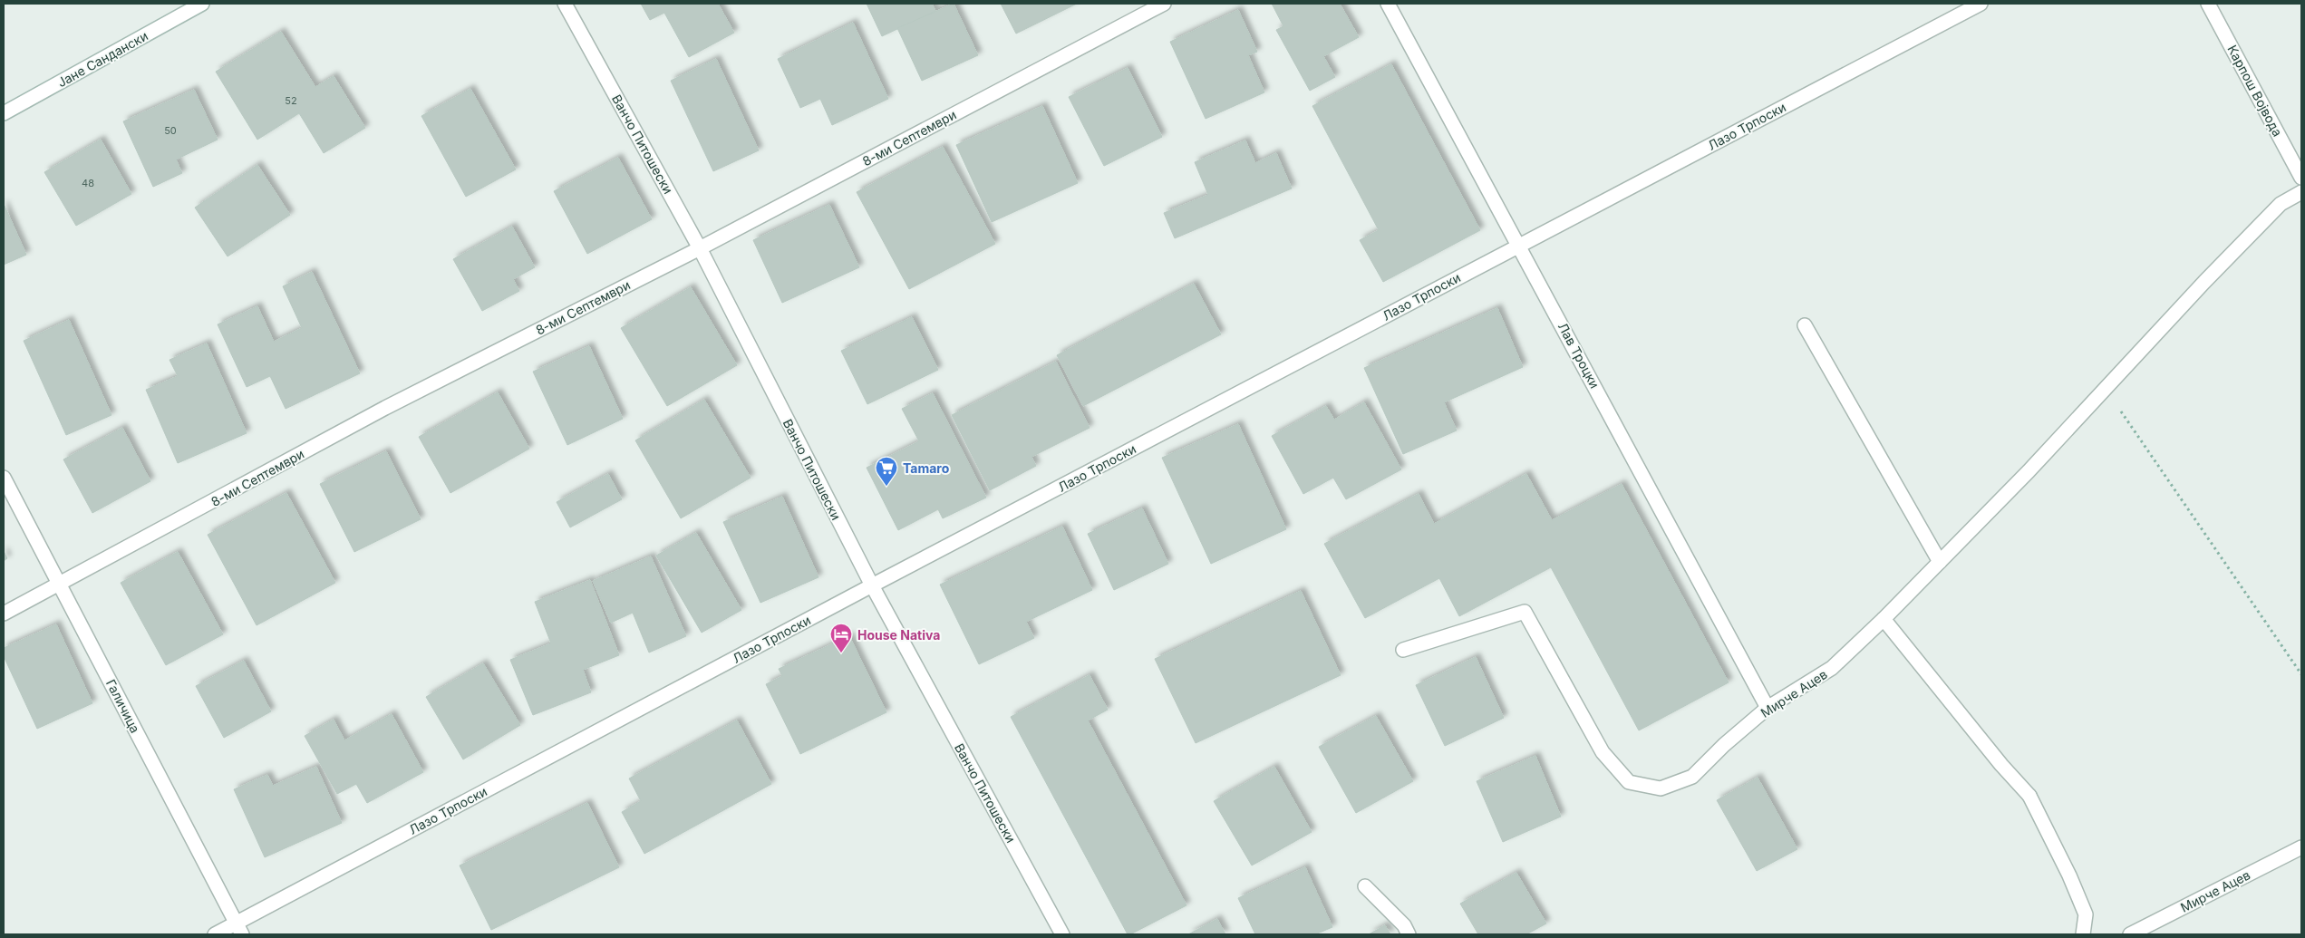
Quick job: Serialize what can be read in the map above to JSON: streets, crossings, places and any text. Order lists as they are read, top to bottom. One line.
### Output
{"streets":{"street":["Јане Сандански","Карпош Војвода","Лазо Трпоски","8-ми Септември","Ванчо Питошески","Лав Троцки","Мирче Ацев","Галичица"]},"crossings":[["Лазо Трпоски","Ванчо Питошески"],["Лазо Трпоски","Лав Троцки"],["Лазо Трпоски","Галичица"],["8-ми Септември","Ванчо Питошески"],["8-ми Септември","Галичица"],["Лав Троцки","Мирче Ацев"]],"places":{"supermarket":["Tamaro"],"hotel":["House Nativa"]},"house_numbers":["52","50","48"]}
